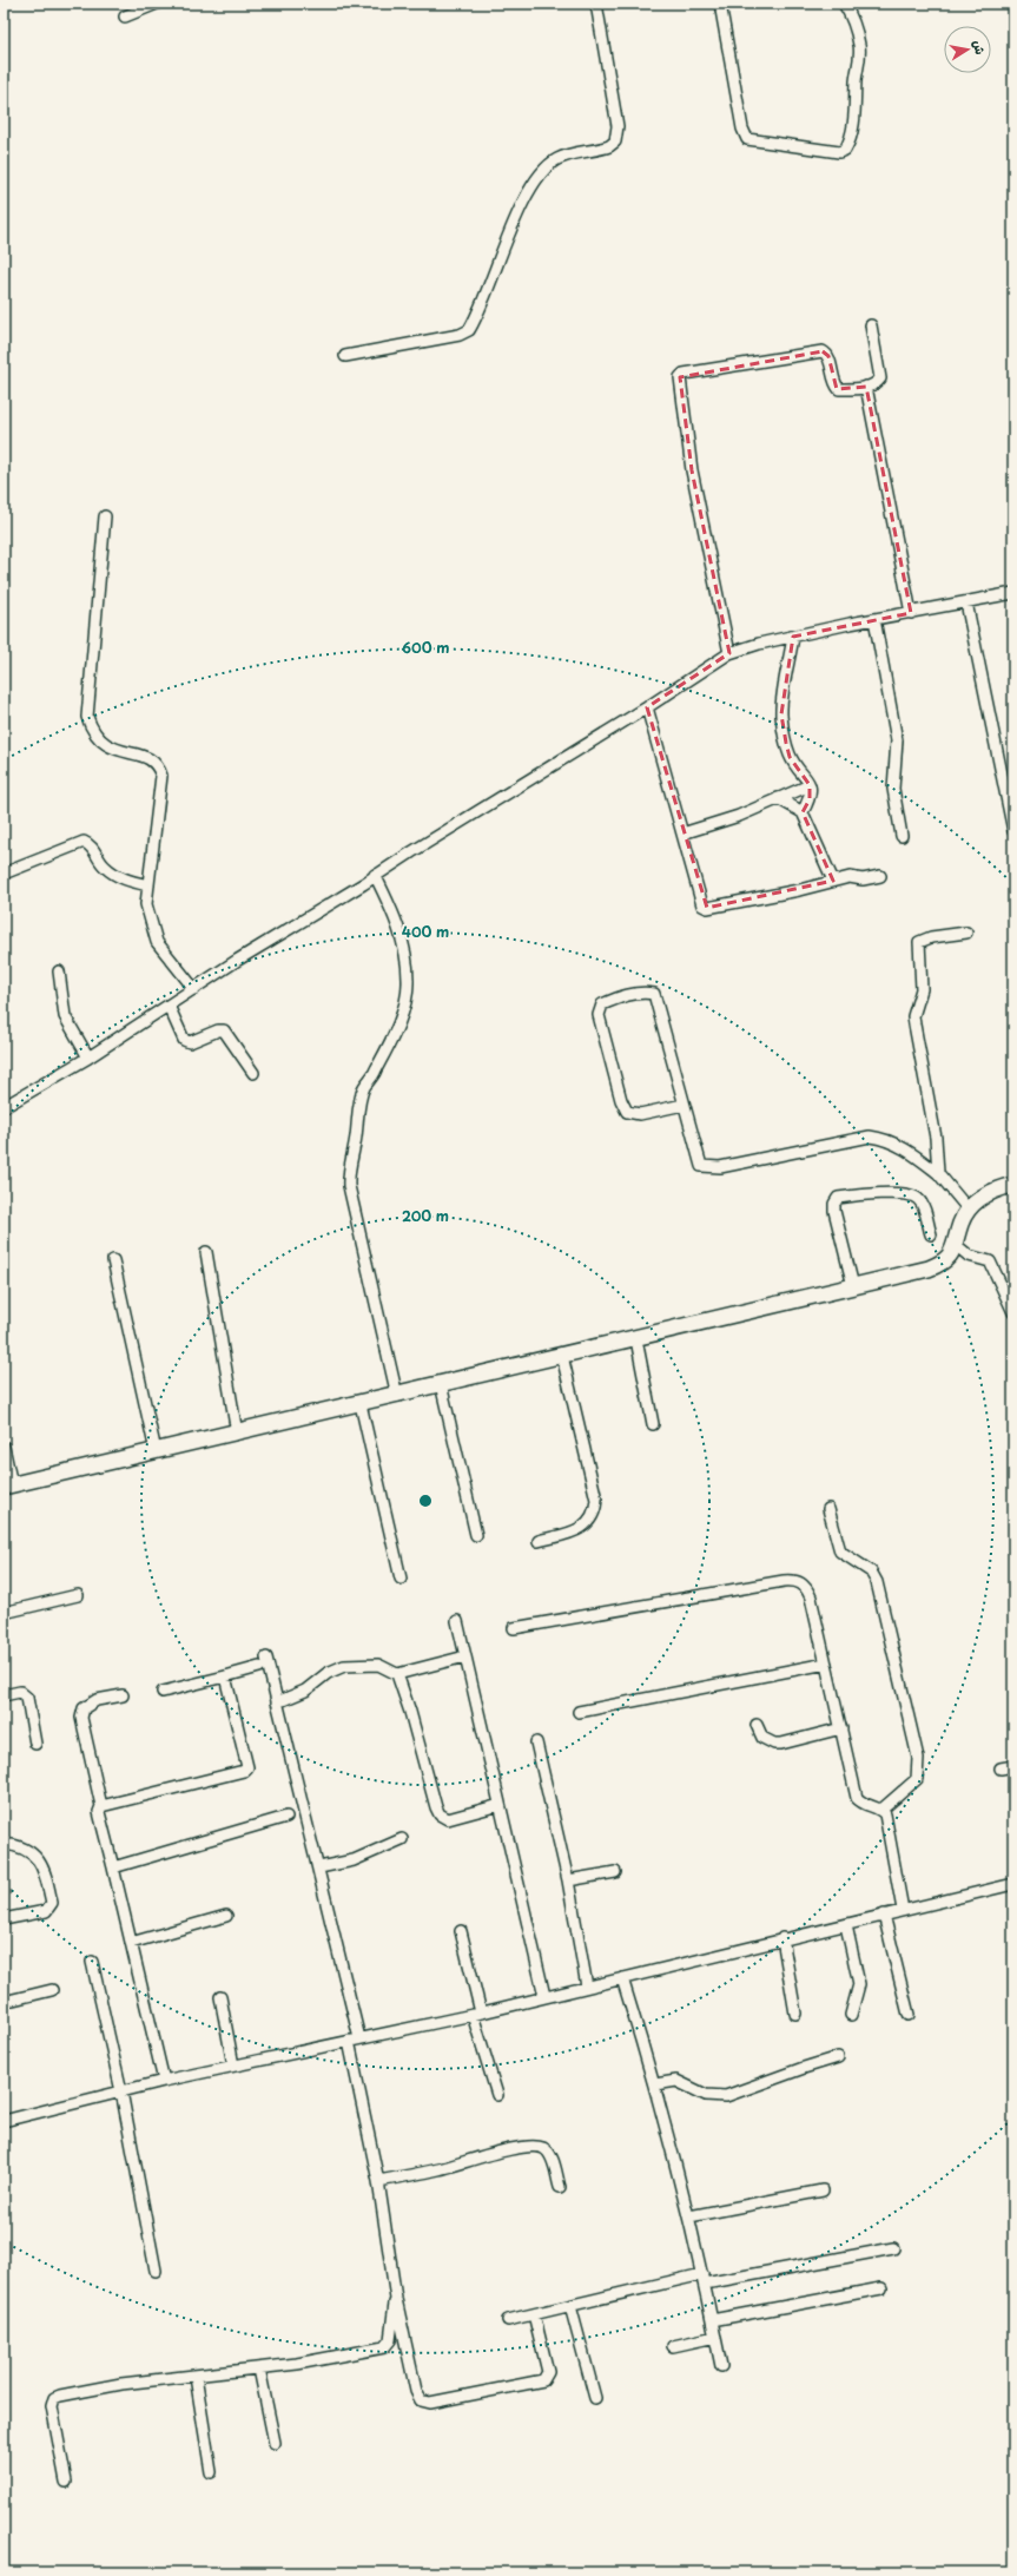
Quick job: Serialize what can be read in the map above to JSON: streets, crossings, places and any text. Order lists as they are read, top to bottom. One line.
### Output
{"north":"right","rings":["600 m","400 m","200 m"]}
